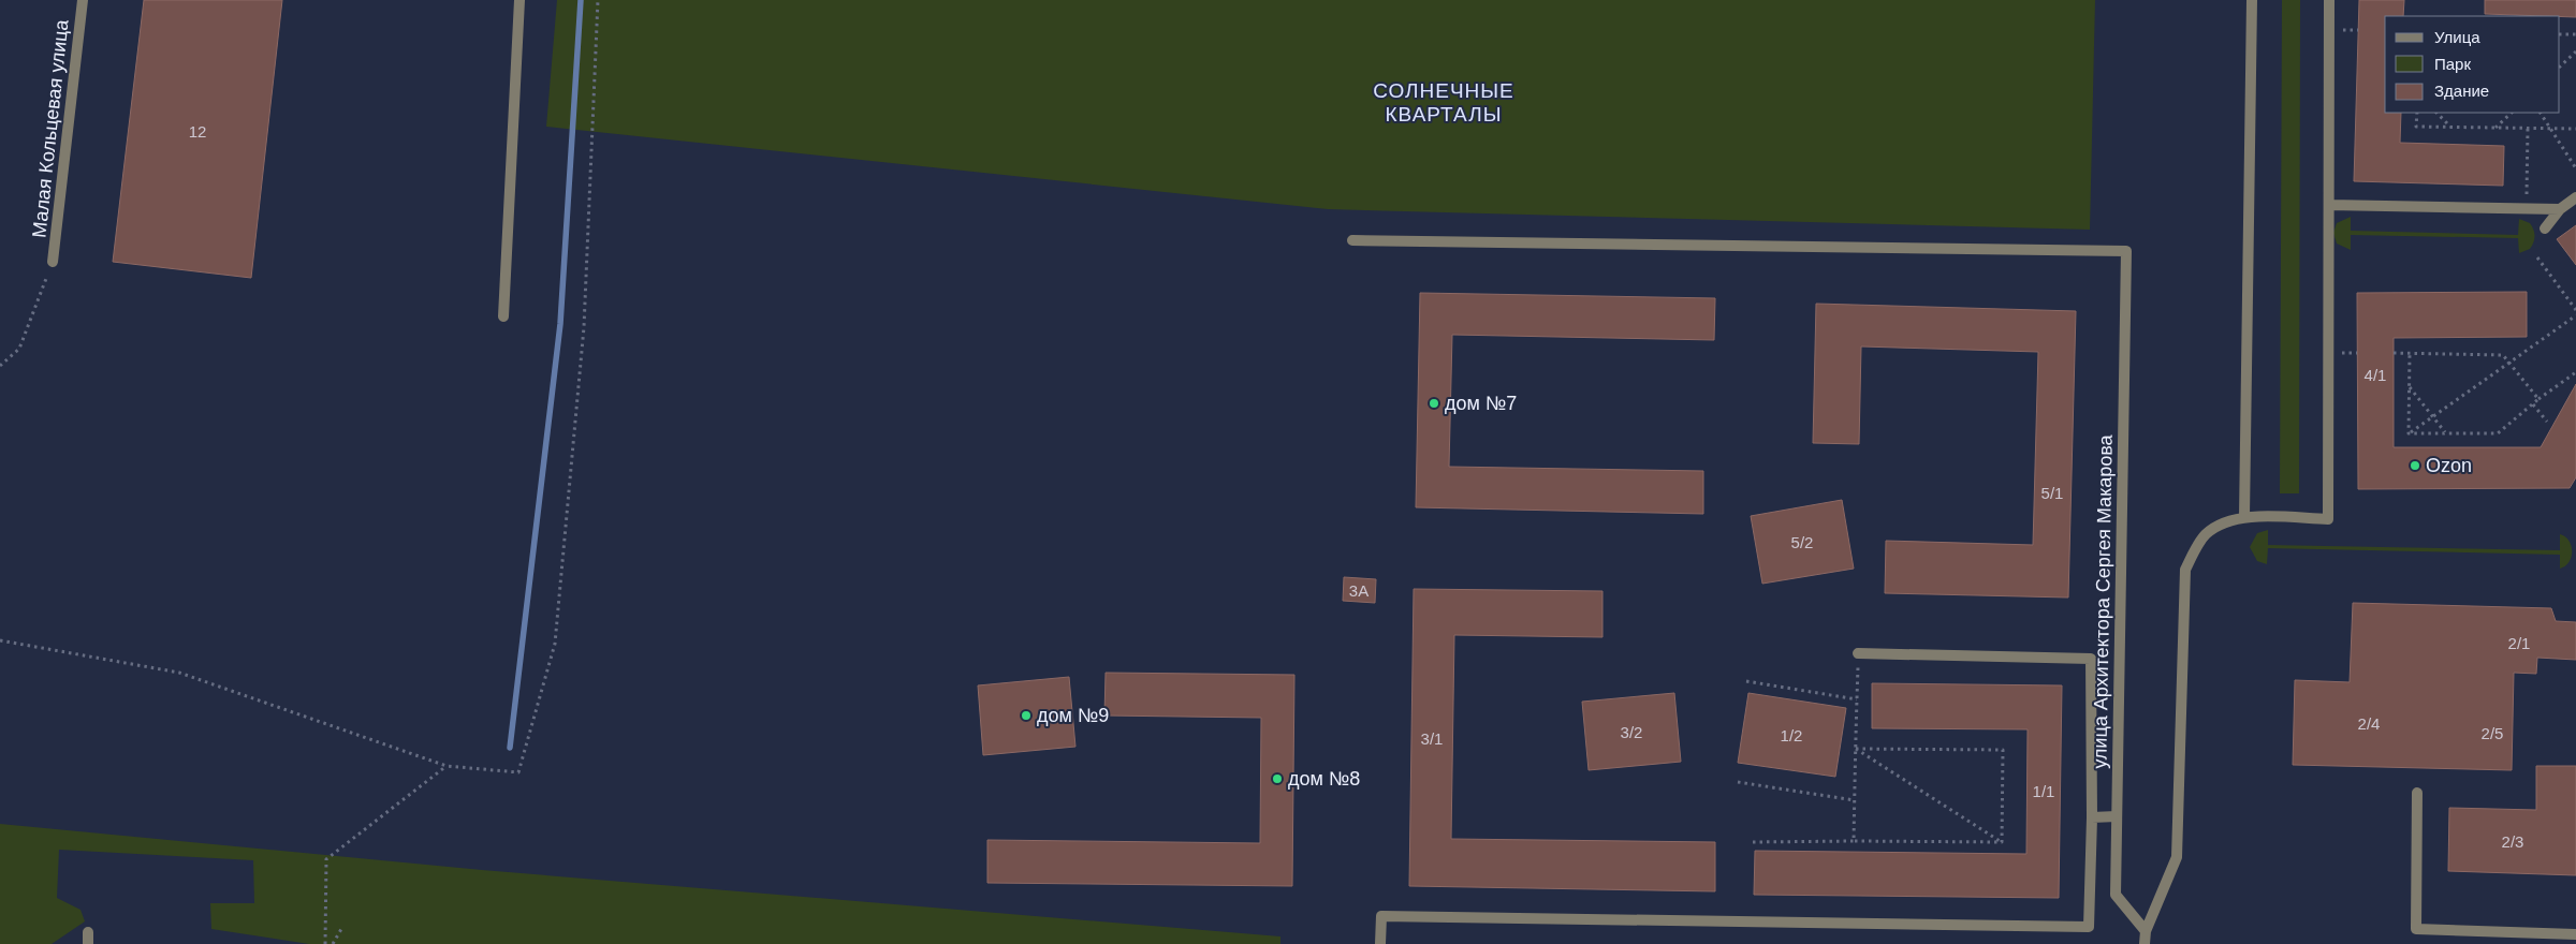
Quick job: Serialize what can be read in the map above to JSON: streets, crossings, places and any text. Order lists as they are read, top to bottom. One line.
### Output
{"streets":{"street":["Малая Кольцевая улица","улица Архитектора Сергея Макарова"]},"districts":["СОЛНЕЧНЫЕ КВАРТАЛЫ"],"places":["дом №7","Ozon","дом №9","дом №8"],"house_numbers":["12","4/1","5/1","5/2","3А","2/1","2/4","3/2","2/5","1/2","3/1","1/1","2/3"],"legend":["Улица","Парк","Здание"]}
